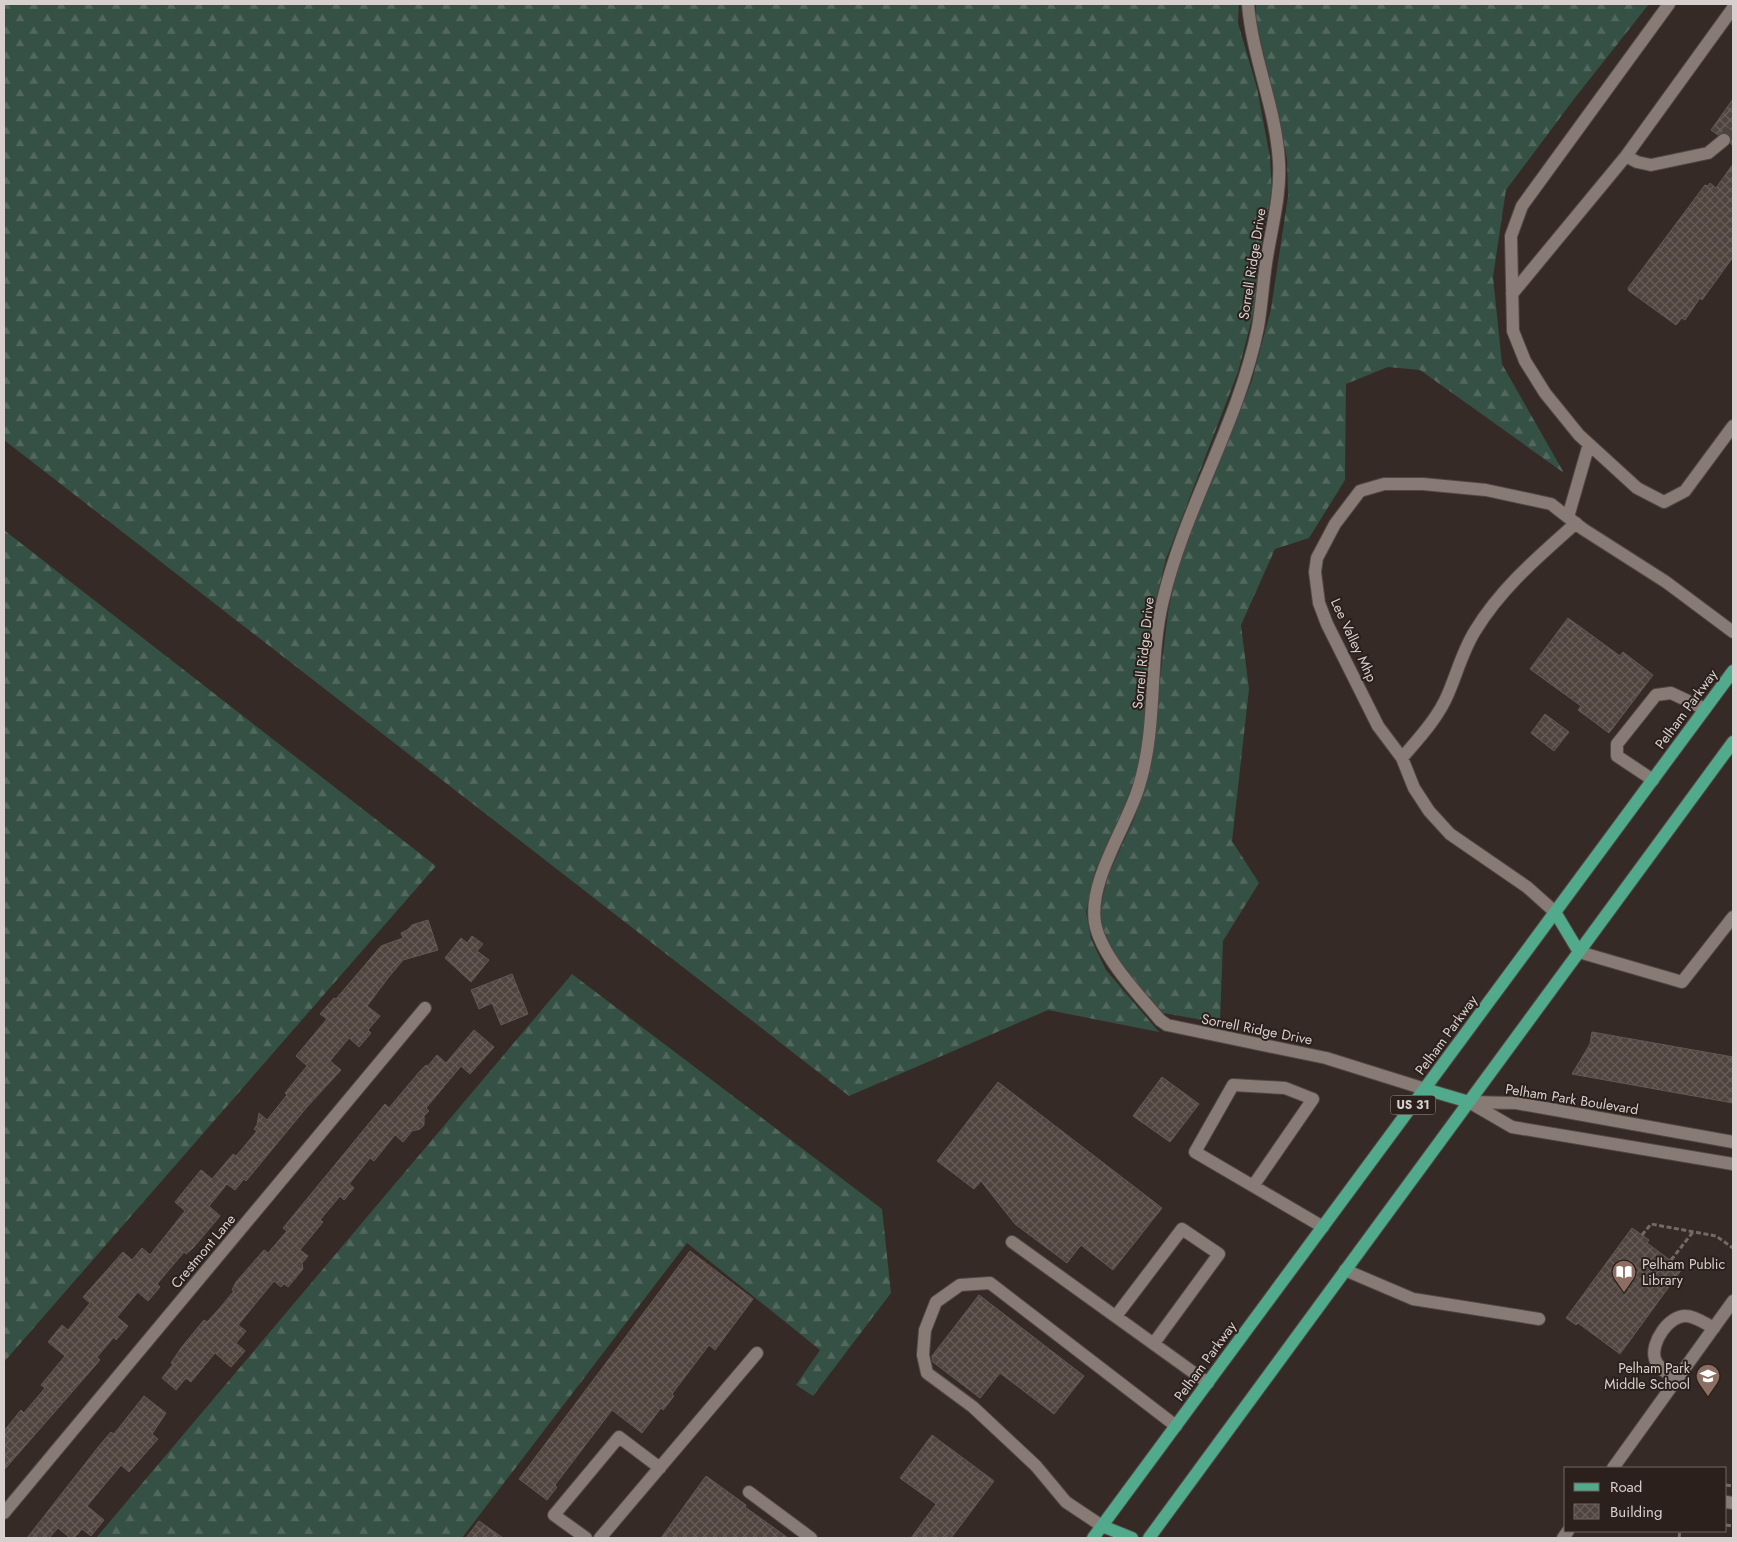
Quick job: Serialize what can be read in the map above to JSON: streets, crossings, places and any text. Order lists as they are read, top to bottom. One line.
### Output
{"streets":{"main road":["Pelham Parkway","US 31"],"street":["Sorrell Ridge Drive","Lee Valley Mhp","Pelham Park Boulevard","Crestmont Lane"]},"crossings":[["Sorrell Ridge Drive","Pelham Parkway"],["Lee Valley Mhp","Pelham Parkway"],["Pelham Park Boulevard","US 31"]],"places":{"library":["Pelham Public Library"],"school or university":["Pelham Park Middle School"]},"legend":["Road","Building"]}
